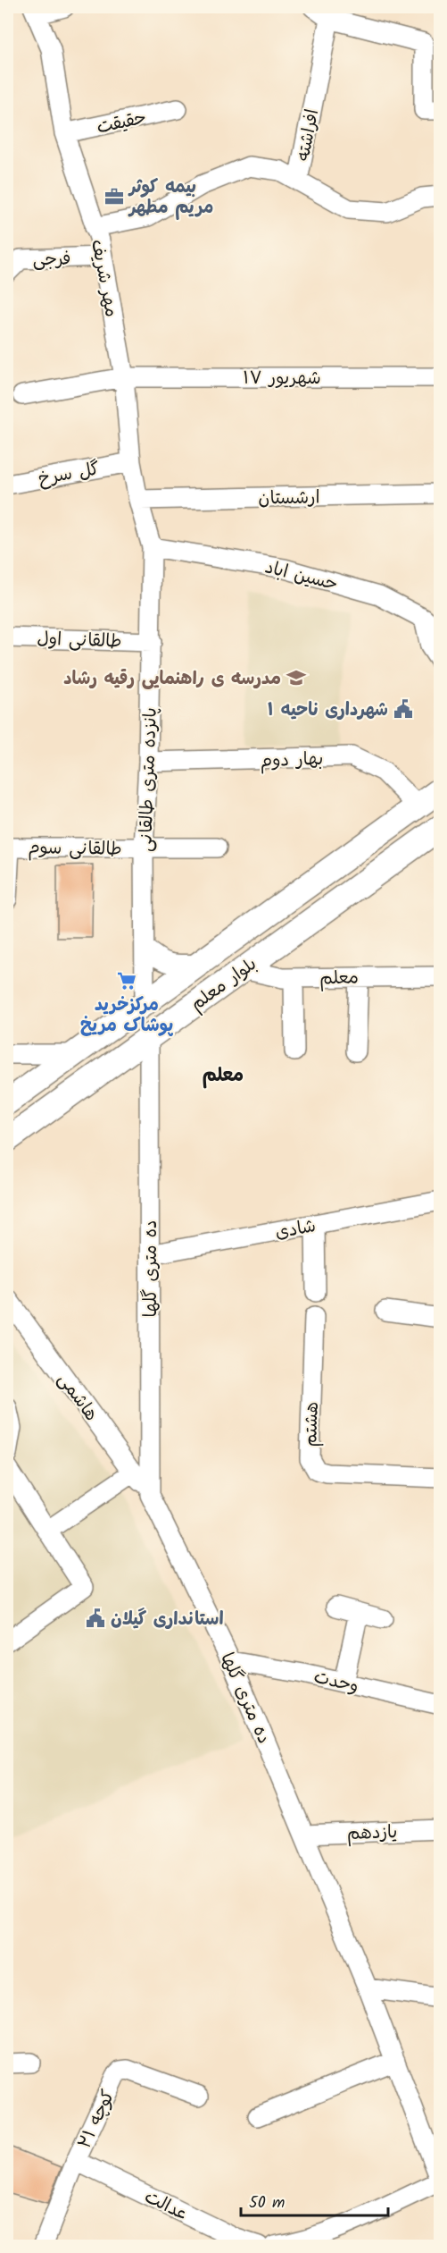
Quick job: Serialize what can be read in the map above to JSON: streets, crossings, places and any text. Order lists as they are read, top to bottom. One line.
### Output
{"streets":{"main road":["بلوار معلم"],"street":["حقیقت","افراشته","فرجی","مهر شریف","۱۷ شهریور","گل سرخ","ارشستان","حسین اباد","طالقانی اول","بهار دوم","پانزده متری طالقانی","طالقانی سوم","معلم","شادی","ده متری گلها","هاشمی","هشتم","وحدت","یازدهم","کوچه ۲۱","عدالت"]},"crossings":[["حقیقت","مهر شریف"],["افراشته","مهر شریف"],["فرجی","مهر شریف"],["مهر شریف","۱۷ شهریور"],["مهر شریف","گل سرخ"],["مهر شریف","ارشستان"],["مهر شریف","حسین اباد"],["مهر شریف","پانزده متری طالقانی"],["حسین اباد","پانزده متری طالقانی"],["طالقانی اول","پانزده متری طالقانی"],["بهار دوم","پانزده متری طالقانی"],["بهار دوم","بلوار معلم"],["پانزده متری طالقانی","طالقانی سوم"],["پانزده متری طالقانی","بلوار معلم"],["معلم","بلوار معلم"],["بلوار معلم","ده متری گلها"],["شادی","ده متری گلها"],["ده متری گلها","هاشمی"],["ده متری گلها","وحدت"],["ده متری گلها","یازدهم"],["کوچه ۲۱","عدالت"]],"districts":["معلم"],"places":{"office":["بیمه کوثر مریم مطهر"],"school or university":["مدرسه ی راهنمایی رقیه رشاد"],"public building":["شهرداری ناحیه ۱","استانداری گیلان"],"supermarket":["مرکزخرید پوشاک مریخ"]},"scale_bar":"50 m"}
